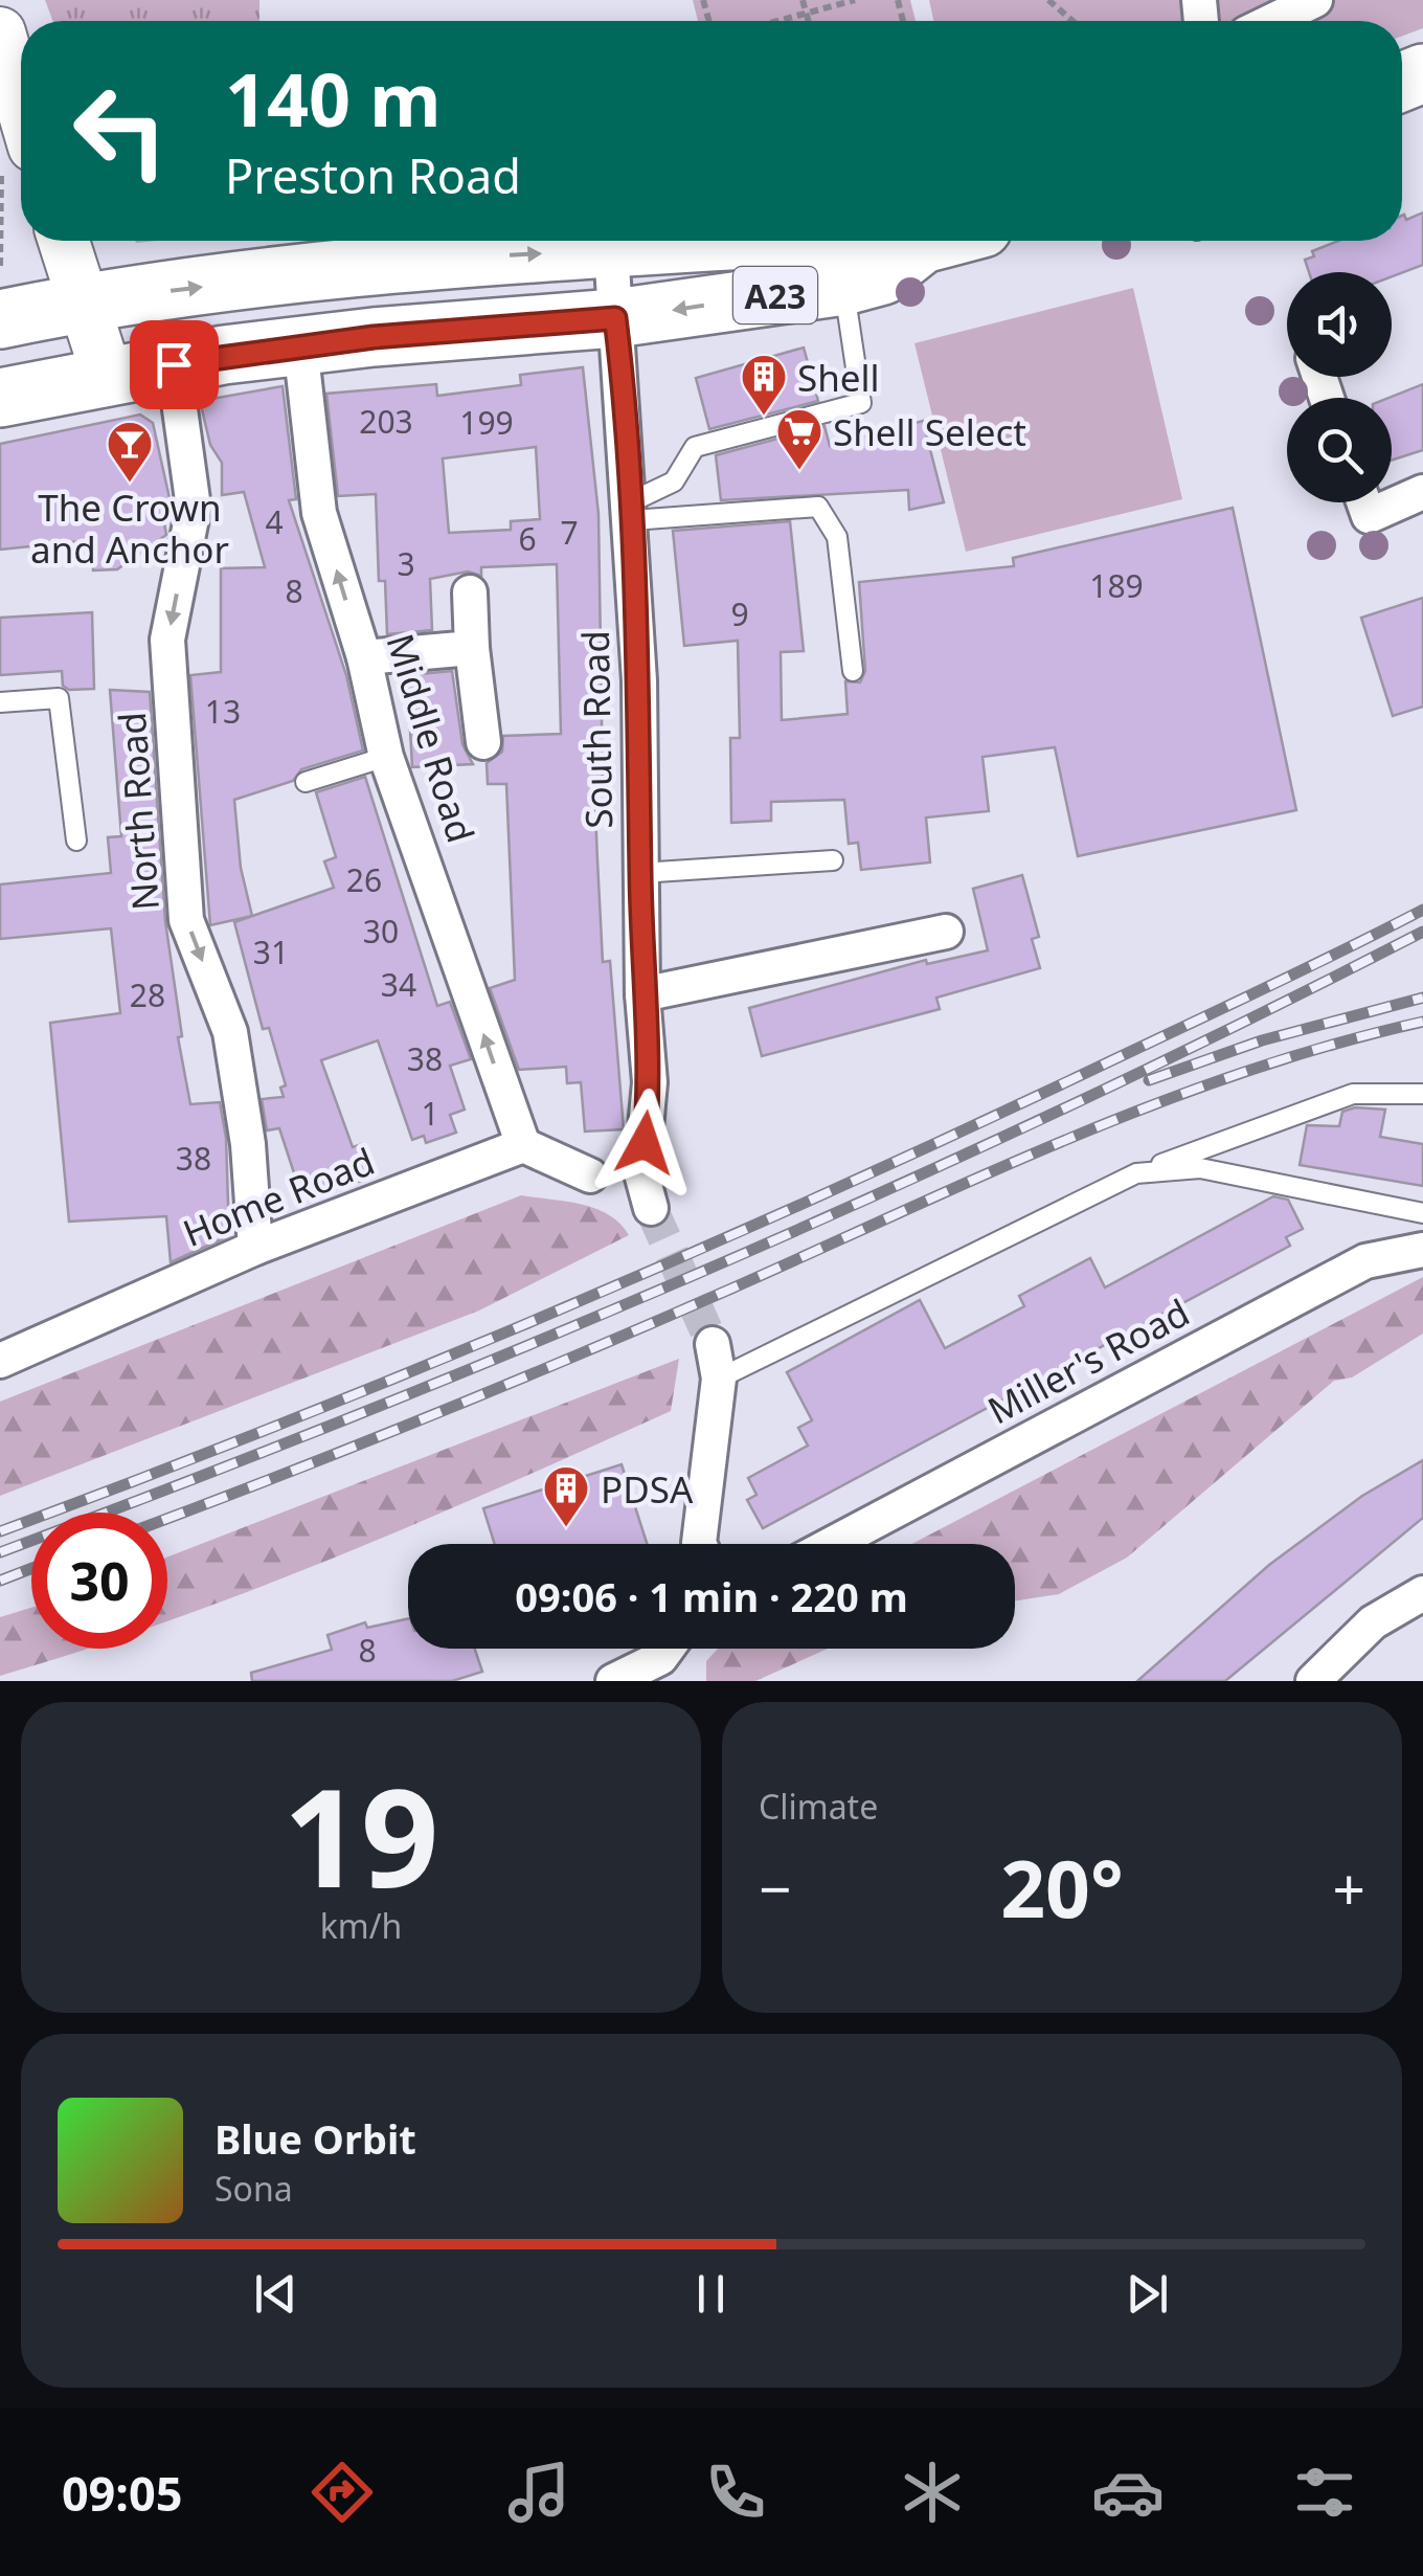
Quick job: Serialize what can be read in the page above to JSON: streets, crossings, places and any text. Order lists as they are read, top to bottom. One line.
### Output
{"streets":{"highway":["A23"],"street":["South Road","Middle Road","North Road","Home Road","Miller's Road"]},"crossings":[["A23","South Road"],["A23","Middle Road"],["A23","North Road"],["Middle Road","Home Road"],["North Road","Home Road"]],"one_way":["Middle Road","North Road"],"places":{"building":["Shell","PDSA"],"supermarket":["Shell Select"],"bar":["The Crown and Anchor"]},"house_numbers":["203","199","4","7","6","3","189","8","9","13","26","30","31","34","28","38","1","38","8"],"page":{"turn":["140 m","Preston Road"],"limit":"30","trip":"09:06 · 1 min · 220 m","tile":[["19","km/h"],"Climate"],"heat":["−","20°","+"],"song":["Blue Orbit","Sona"],"tabs":"09:05"}}
